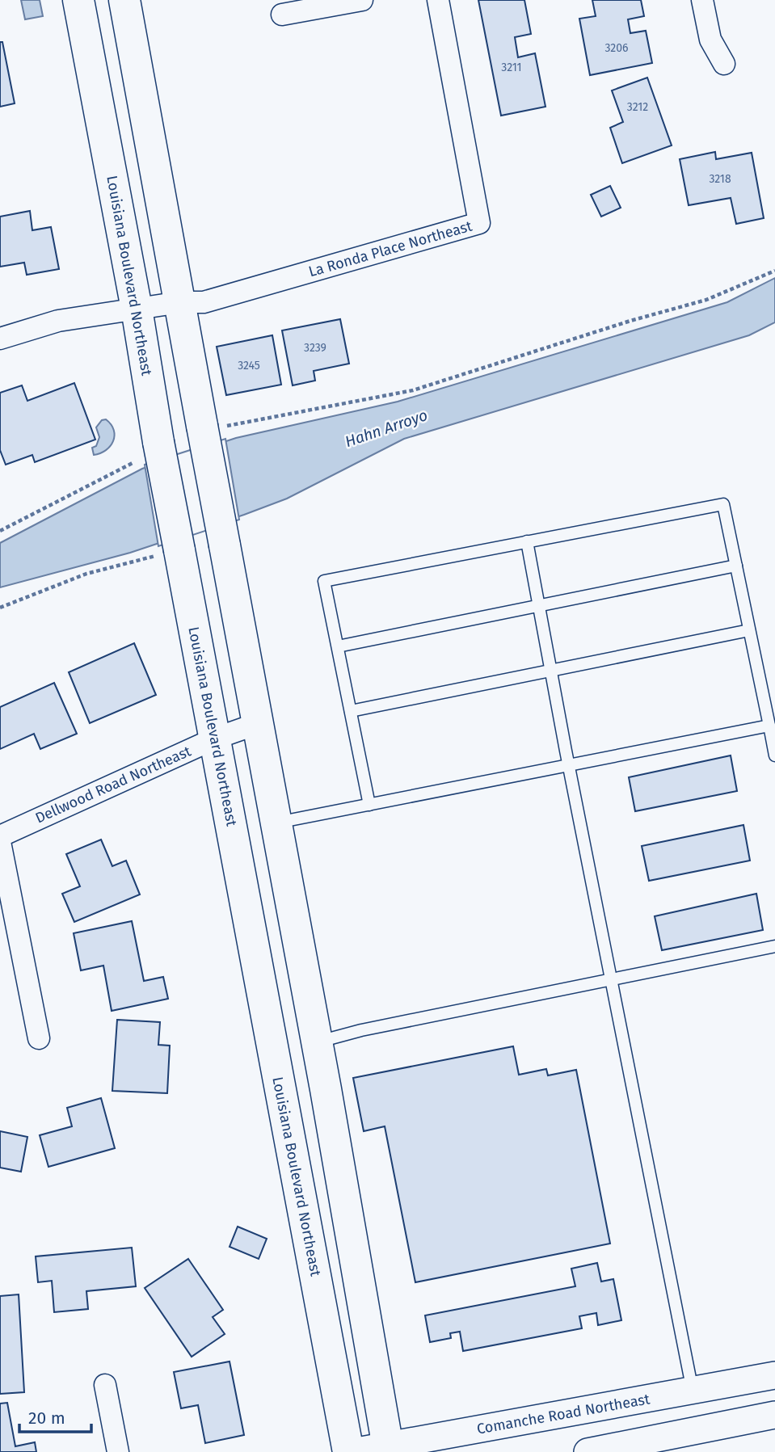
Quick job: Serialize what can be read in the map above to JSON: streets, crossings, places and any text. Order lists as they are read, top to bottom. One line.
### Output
{"streets":{"main road":["Louisiana Boulevard Northeast"],"street":["La Ronda Place Northeast","Dellwood Road Northeast","Comanche Road Northeast"]},"crossings":[["Louisiana Boulevard Northeast","Dellwood Road Northeast"],["Louisiana Boulevard Northeast","Comanche Road Northeast"]],"water":["Hahn Arroyo"],"house_numbers":["3206","3211","3212","3218","3239","3245"],"scale_bar":"20 m"}
